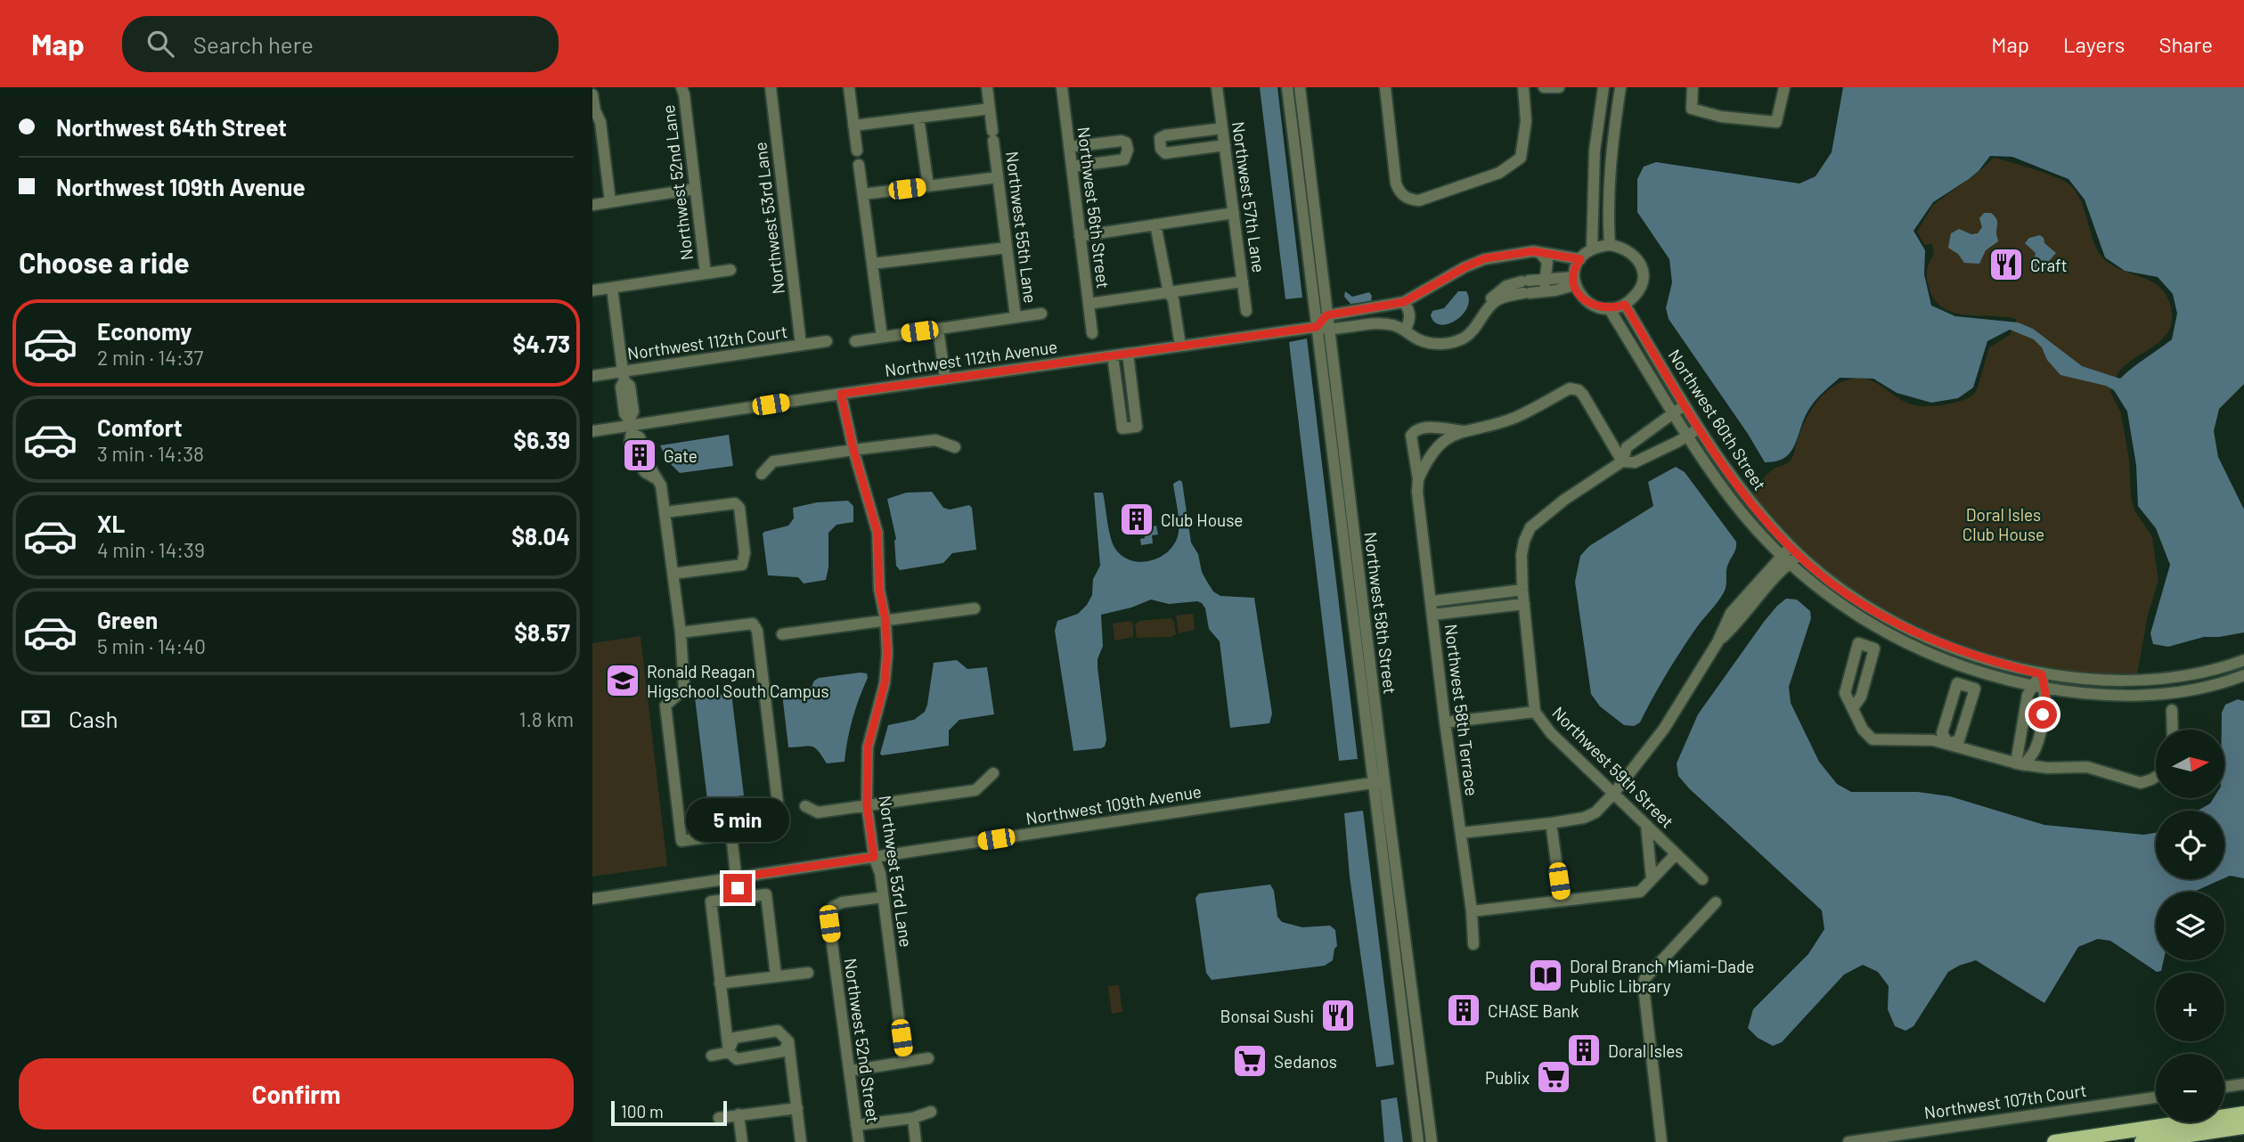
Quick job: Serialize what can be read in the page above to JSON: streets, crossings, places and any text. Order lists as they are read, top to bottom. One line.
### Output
{"streets":{"street":["Northwest 52nd Lane","Northwest 57th Lane","Northwest 56th Street","Northwest 53rd Lane","Northwest 55th Lane","Northwest 112th Court","Northwest 112th Avenue","Northwest 60th Street","Northwest 58th Street","Northwest 58th Terrace","Northwest 59th Street","Northwest 109th Avenue","Northwest 52nd Street","Northwest 107th Court"]},"crossings":[["Northwest 53rd Lane","Northwest 112th Court"],["Northwest 53rd Lane","Northwest 112th Avenue"],["Northwest 53rd Lane","Northwest 109th Avenue"],["Northwest 53rd Lane","Northwest 52nd Street"],["Northwest 112th Avenue","Northwest 60th Street"],["Northwest 112th Avenue","Northwest 58th Street"],["Northwest 58th Street","Northwest 109th Avenue"]],"parks":["Doral Isles Club House"],"places":{"restaurant":["Craft","Bonsai Sushi"],"building":["Gate","Club House","CHASE Bank","Doral Isles"],"school or university":["Ronald Reagan Higschool South Campus"],"library":["Doral Branch Miami-Dade Public Library"],"supermarket":["Sedanos","Publix"]},"scale_bar":"100 m","north":"right","page":{"header":"Map","search":"Search here","nav":["Map","Layers","Share"],"banner":["Northwest 64th Street","Northwest 109th Avenue"],"heading":"Choose a ride","list":[{"name":"Economy","note":"2 min · 14:37","value":"$4.73"},{"name":"Comfort","note":"3 min · 14:38","value":"$6.39"},{"name":"XL","note":"4 min · 14:39","value":"$8.04"},{"name":"Green","note":"5 min · 14:40","value":"$8.57"}],"pay":["Cash","1.8 km"],"map_buttons":["+","−"],"bubble":"5 min","buttons":"Confirm","scale":"100 m"}}
